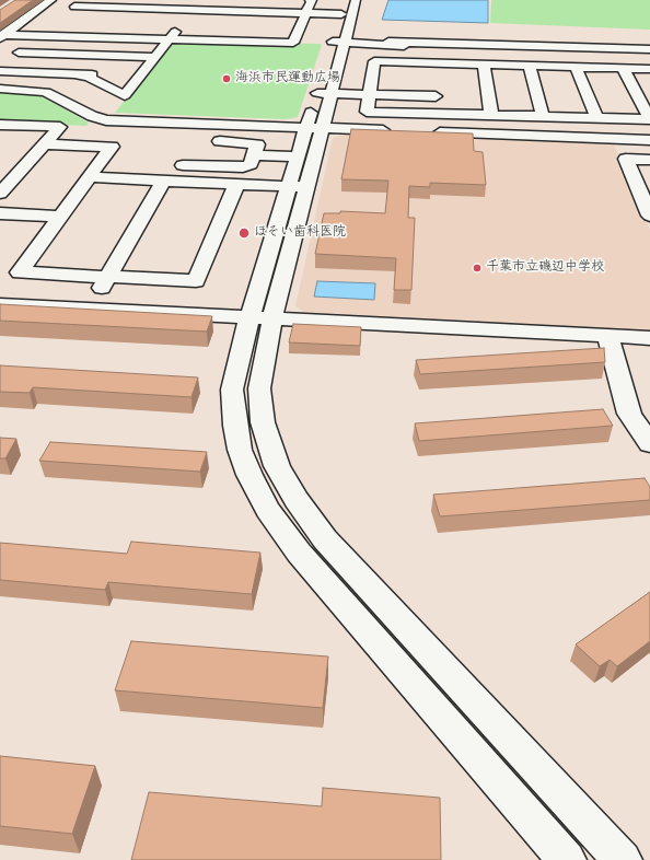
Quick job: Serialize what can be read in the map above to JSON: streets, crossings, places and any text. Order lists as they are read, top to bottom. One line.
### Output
{"places":["海浜市民運動広場","ほそい歯科医院","千葉市立磯辺中学校"]}
